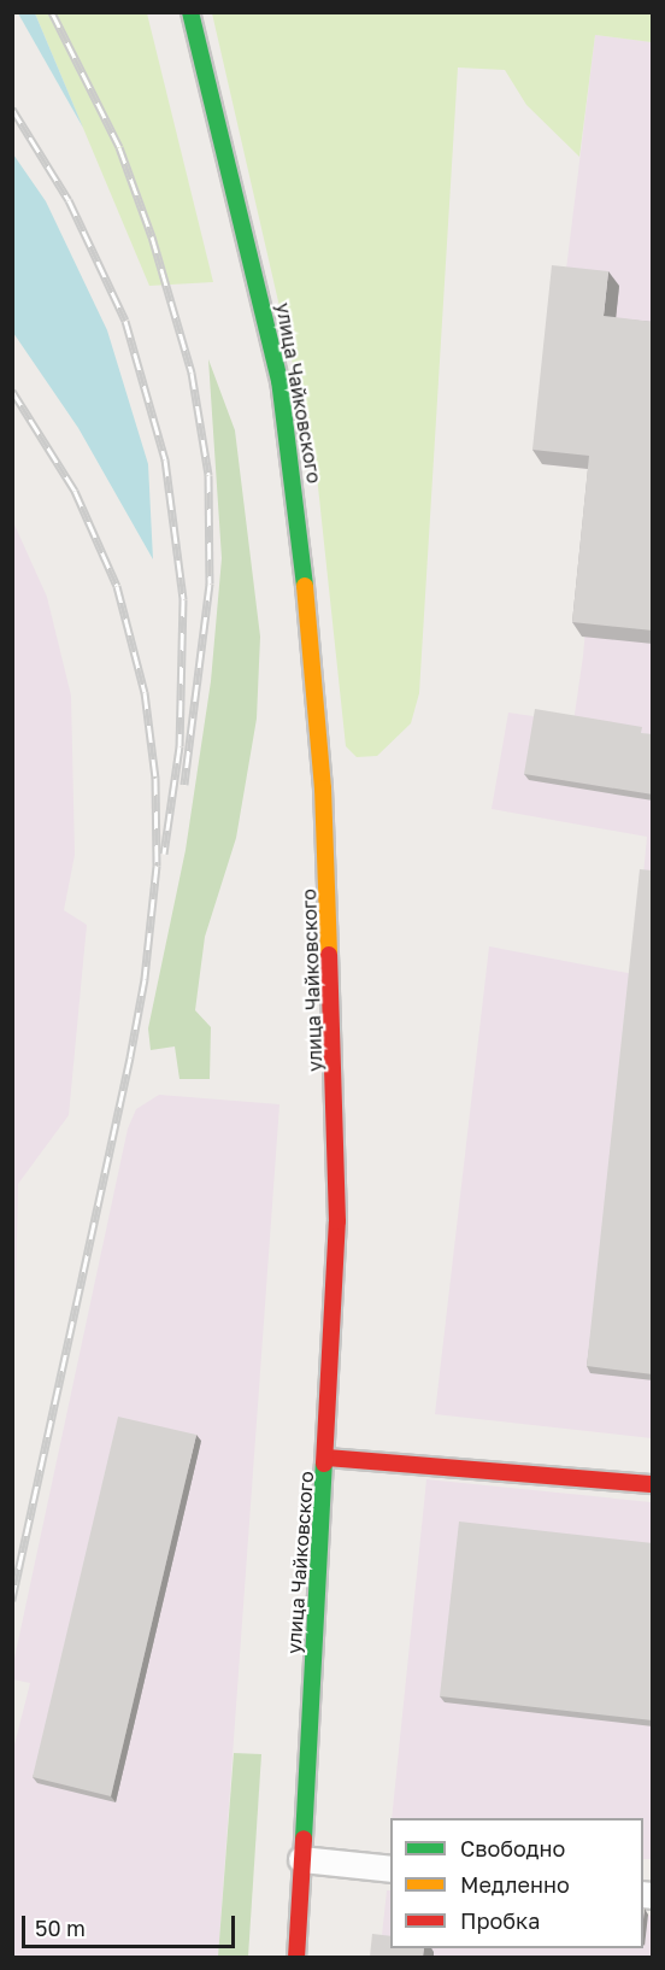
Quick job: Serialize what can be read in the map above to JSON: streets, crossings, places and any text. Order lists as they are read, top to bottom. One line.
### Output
{"streets":{"main road":["улица Чайковского"]},"legend":["Свободно","Медленно","Пробка"],"scale_bar":"50 m"}
